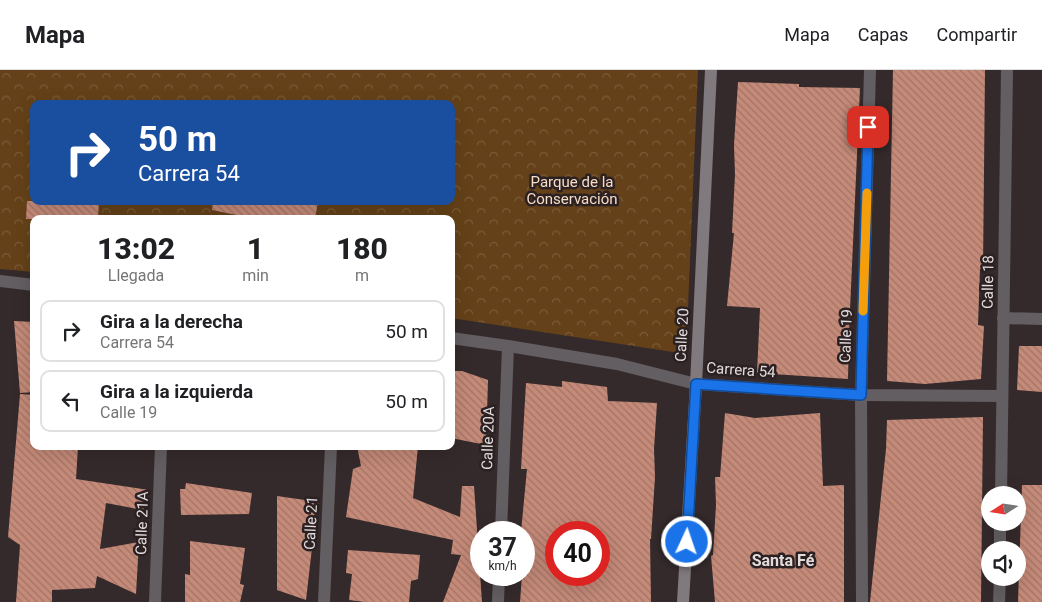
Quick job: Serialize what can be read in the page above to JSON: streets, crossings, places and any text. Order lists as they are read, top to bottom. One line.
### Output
{"streets":{"street":["Calle 18","Calle 20","Calle 19","Carrera 54","Calle 20A","Calle 21A","Calle 21"]},"crossings":[["Calle 18","Carrera 54"],["Calle 20","Carrera 54"],["Calle 19","Carrera 54"],["Carrera 54","Calle 20A"]],"districts":["Santa Fé"],"parks":["Parque de la Conservación"],"north":"left","page":{"header":"Mapa","nav":["Mapa","Capas","Compartir"],"turn":["50 m","Carrera 54"],"eta":["13:02","Llegada","1","min","180","m"],"list":[{"name":"Gira a la derecha","note":"Carrera 54","value":"50 m"},{"name":"Gira a la izquierda","note":"Calle 19","value":"50 m"}],"speed":"37 km/h","limit":"40"}}
